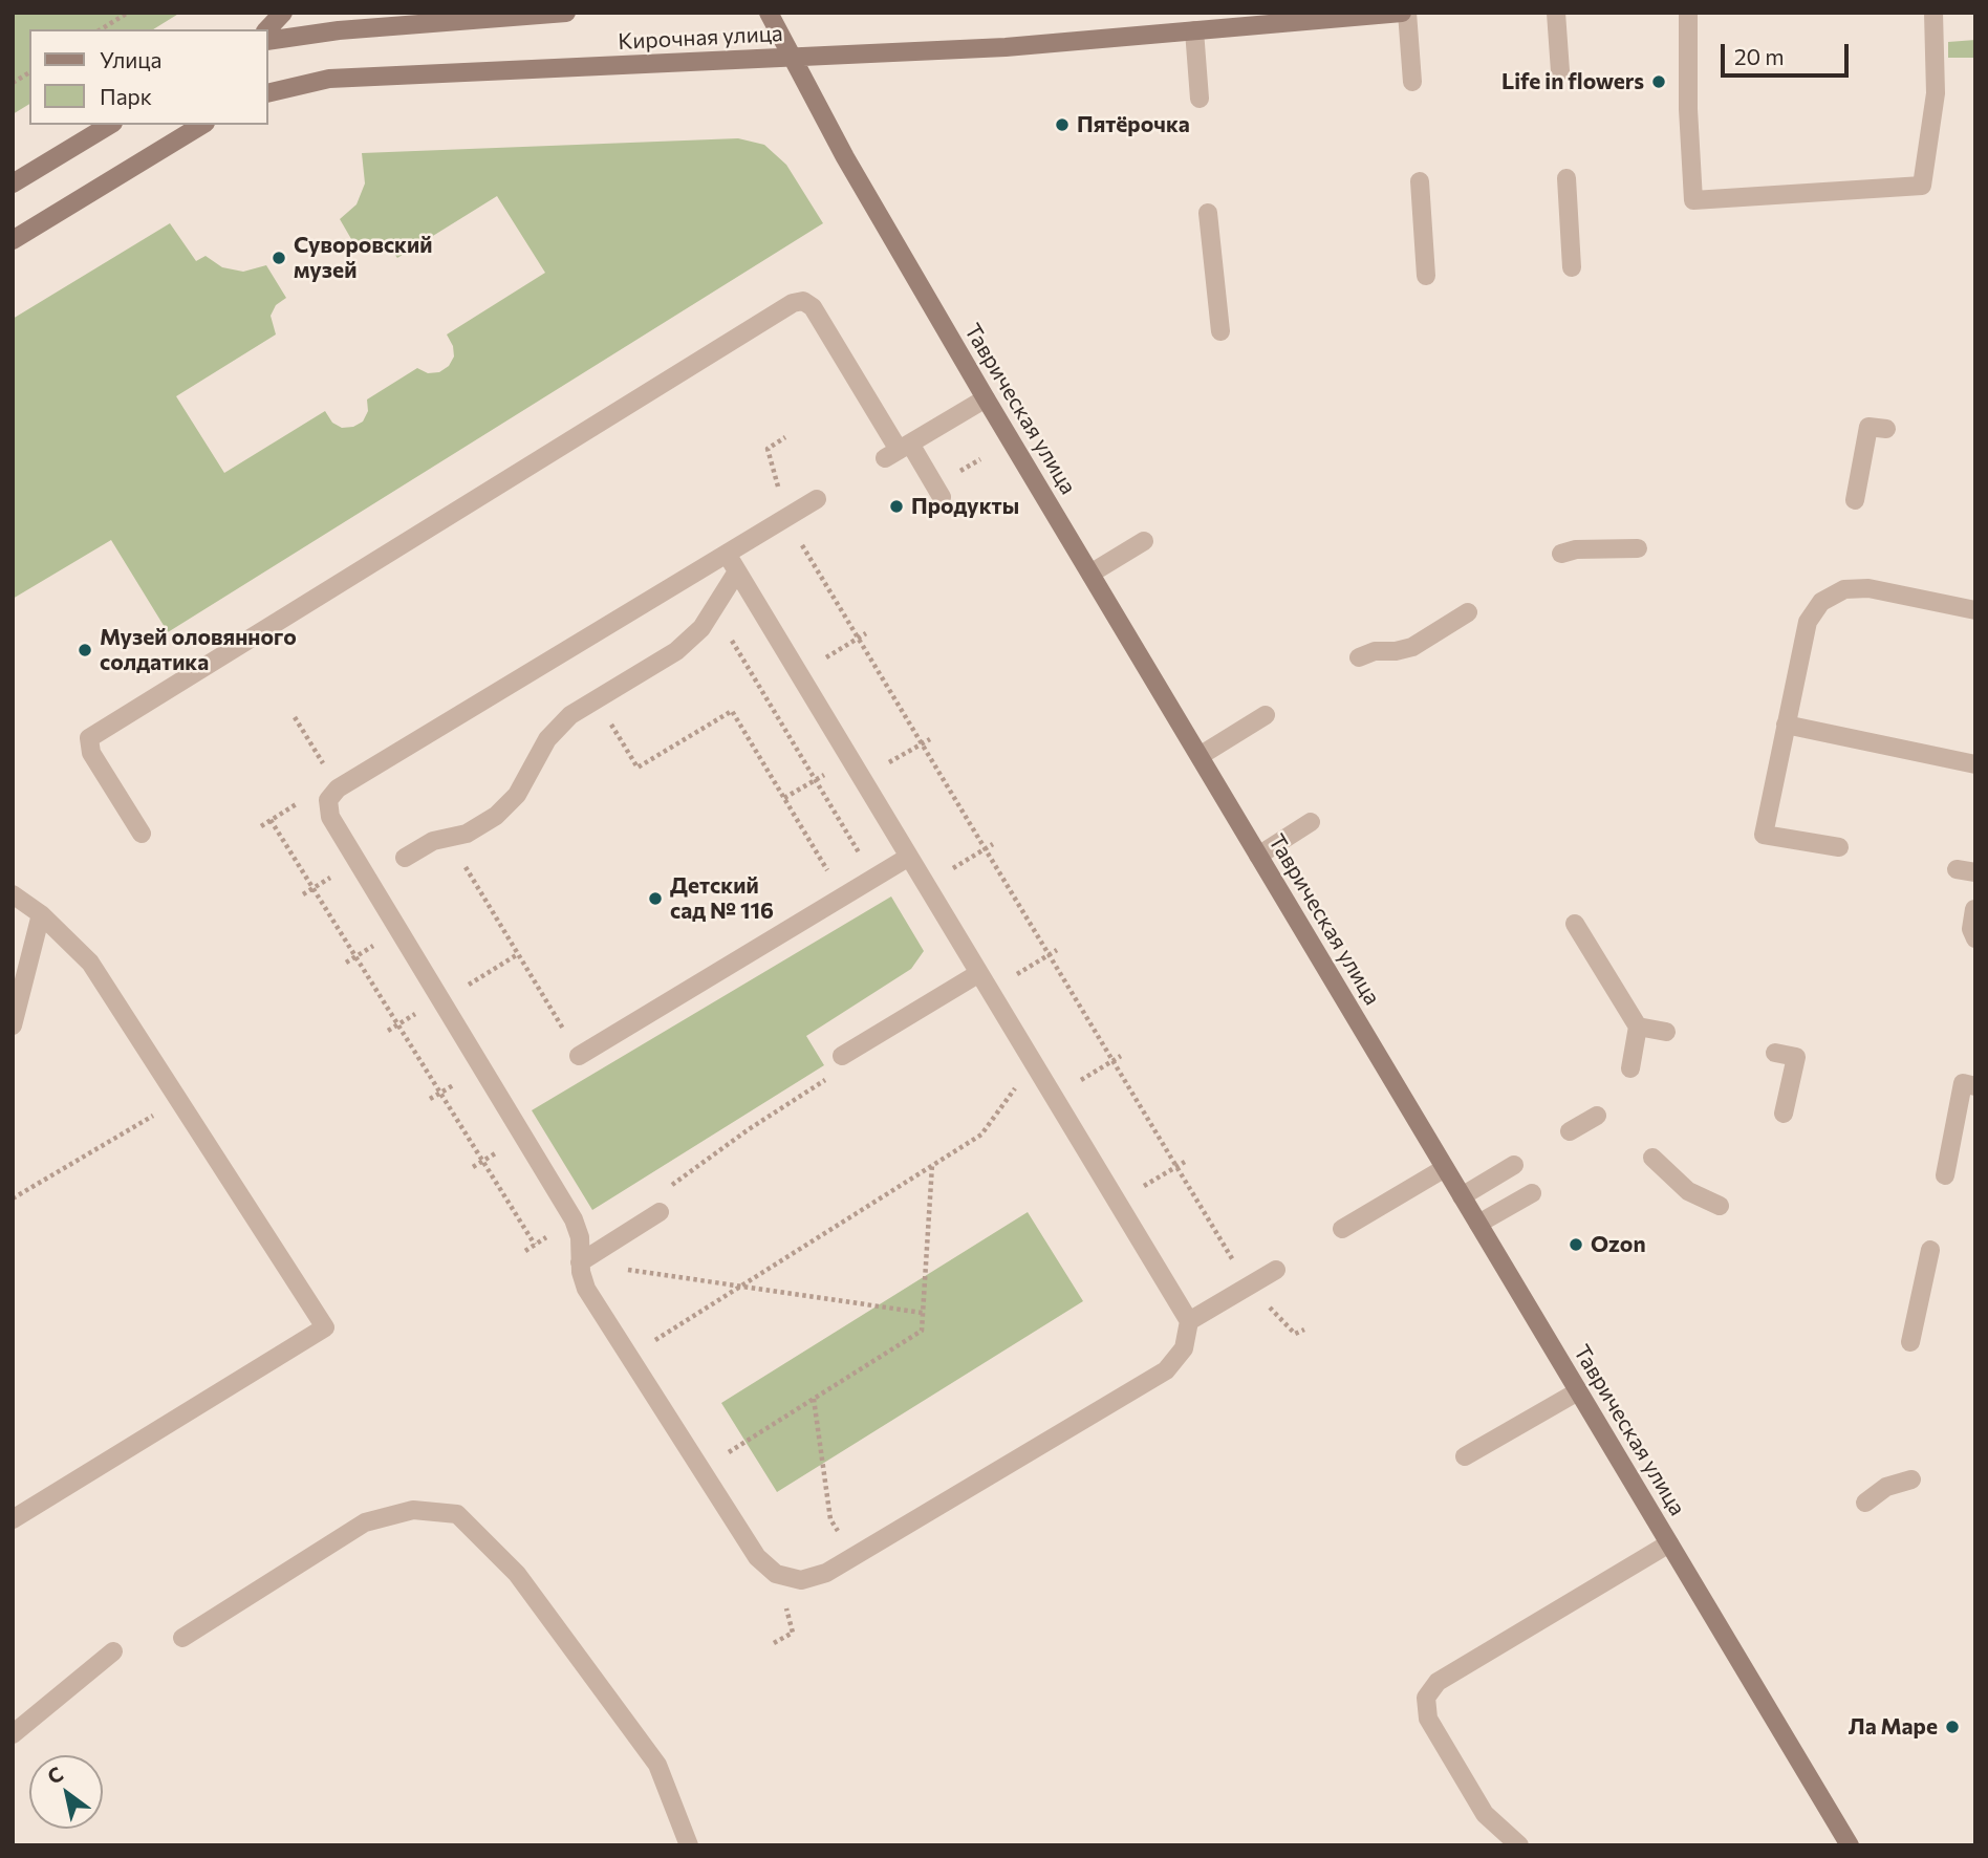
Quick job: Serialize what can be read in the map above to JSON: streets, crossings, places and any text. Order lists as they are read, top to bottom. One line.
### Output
{"streets":{"street":["Кирочная улица","Таврическая улица"]},"crossings":[["Кирочная улица","Таврическая улица"]],"places":["Life in flowers","Пятёрочка","Суворовский музей","Продукты","Музей оловянного солдатика","Детский сад № 116","Ozon","Ла Маре"],"legend":["Улица","Парк"],"scale_bar":"20 m","north":"top left"}
